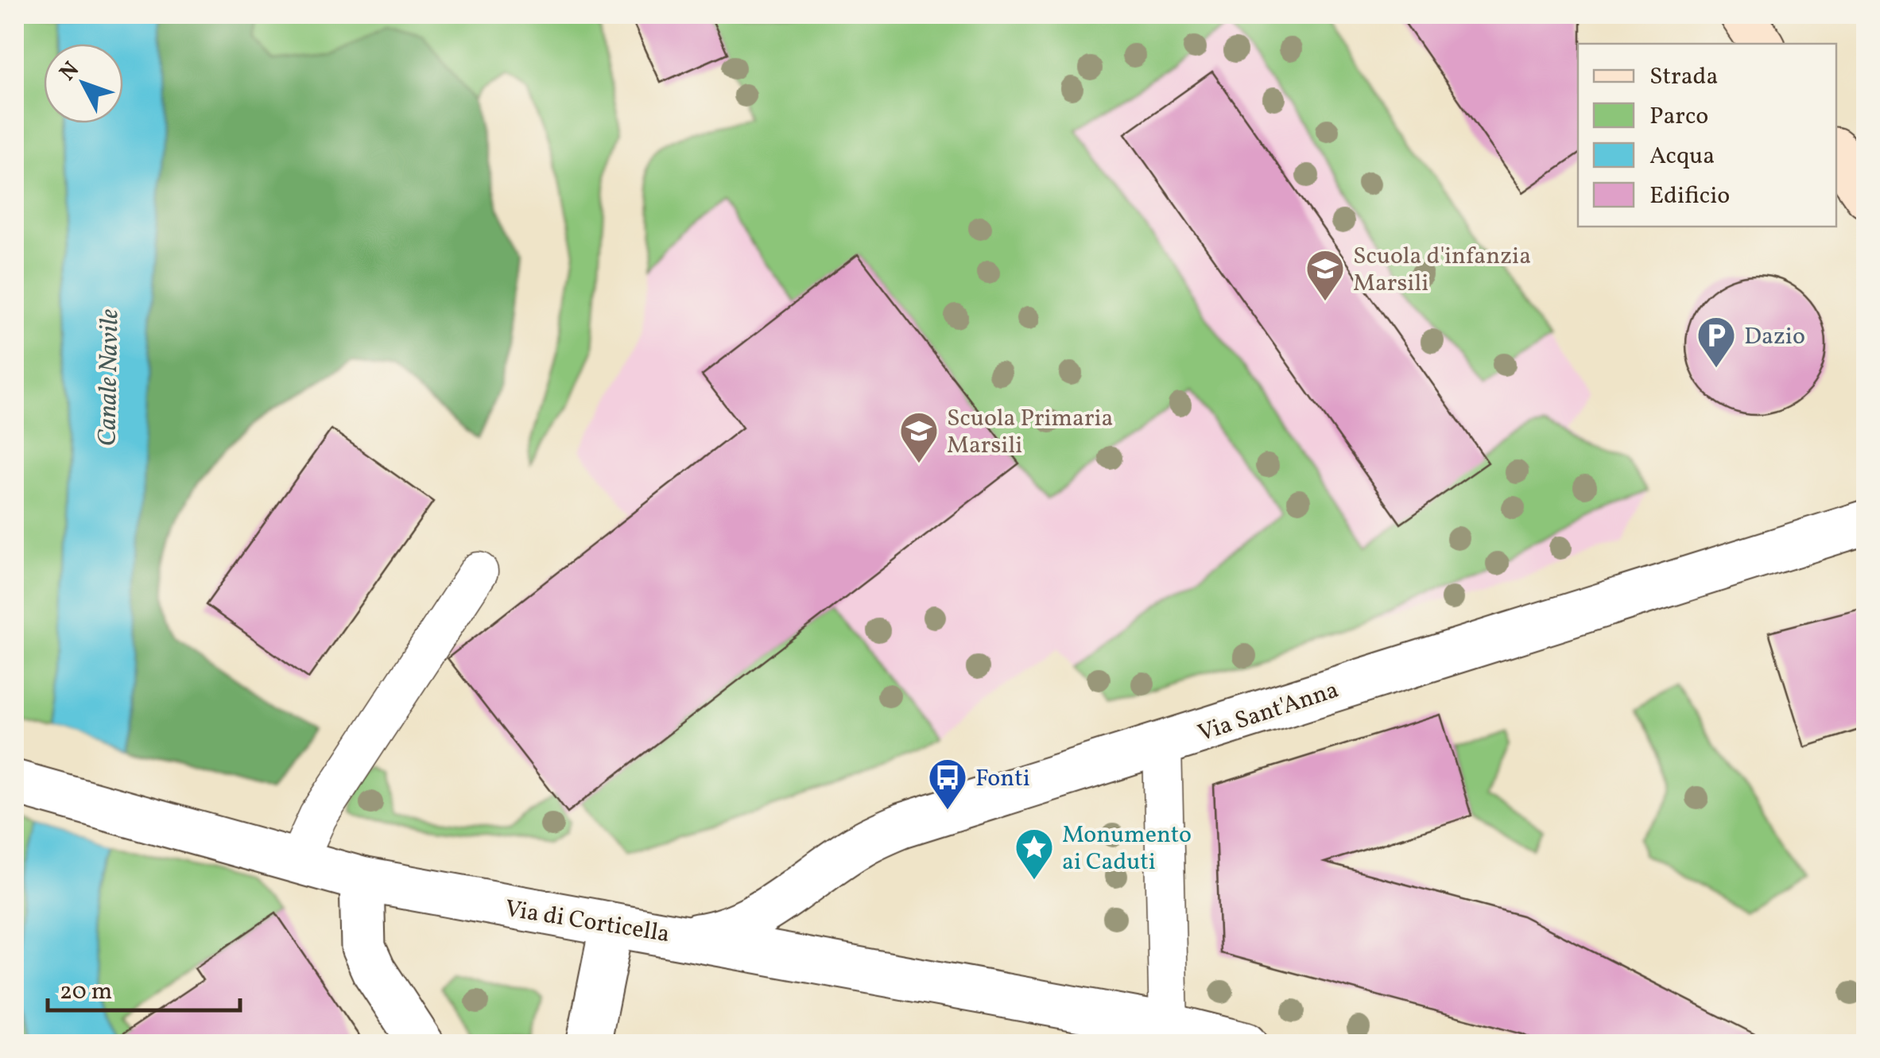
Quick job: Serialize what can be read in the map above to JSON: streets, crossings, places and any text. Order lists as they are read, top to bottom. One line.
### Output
{"streets":{"street":["Via Sant'Anna","Via di Corticella"]},"crossings":[["Via Sant'Anna","Via di Corticella"]],"water":["Canale Navile"],"places":{"school or university":["Scuola d'infanzia Marsili","Scuola Primaria Marsili"],"parking":["Dazio"],"bus stop":["Fonti"],"place":["Monumento ai Caduti"]},"legend":["Strada","Parco","Acqua","Edificio"],"scale_bar":"20 m","north":"top left"}
